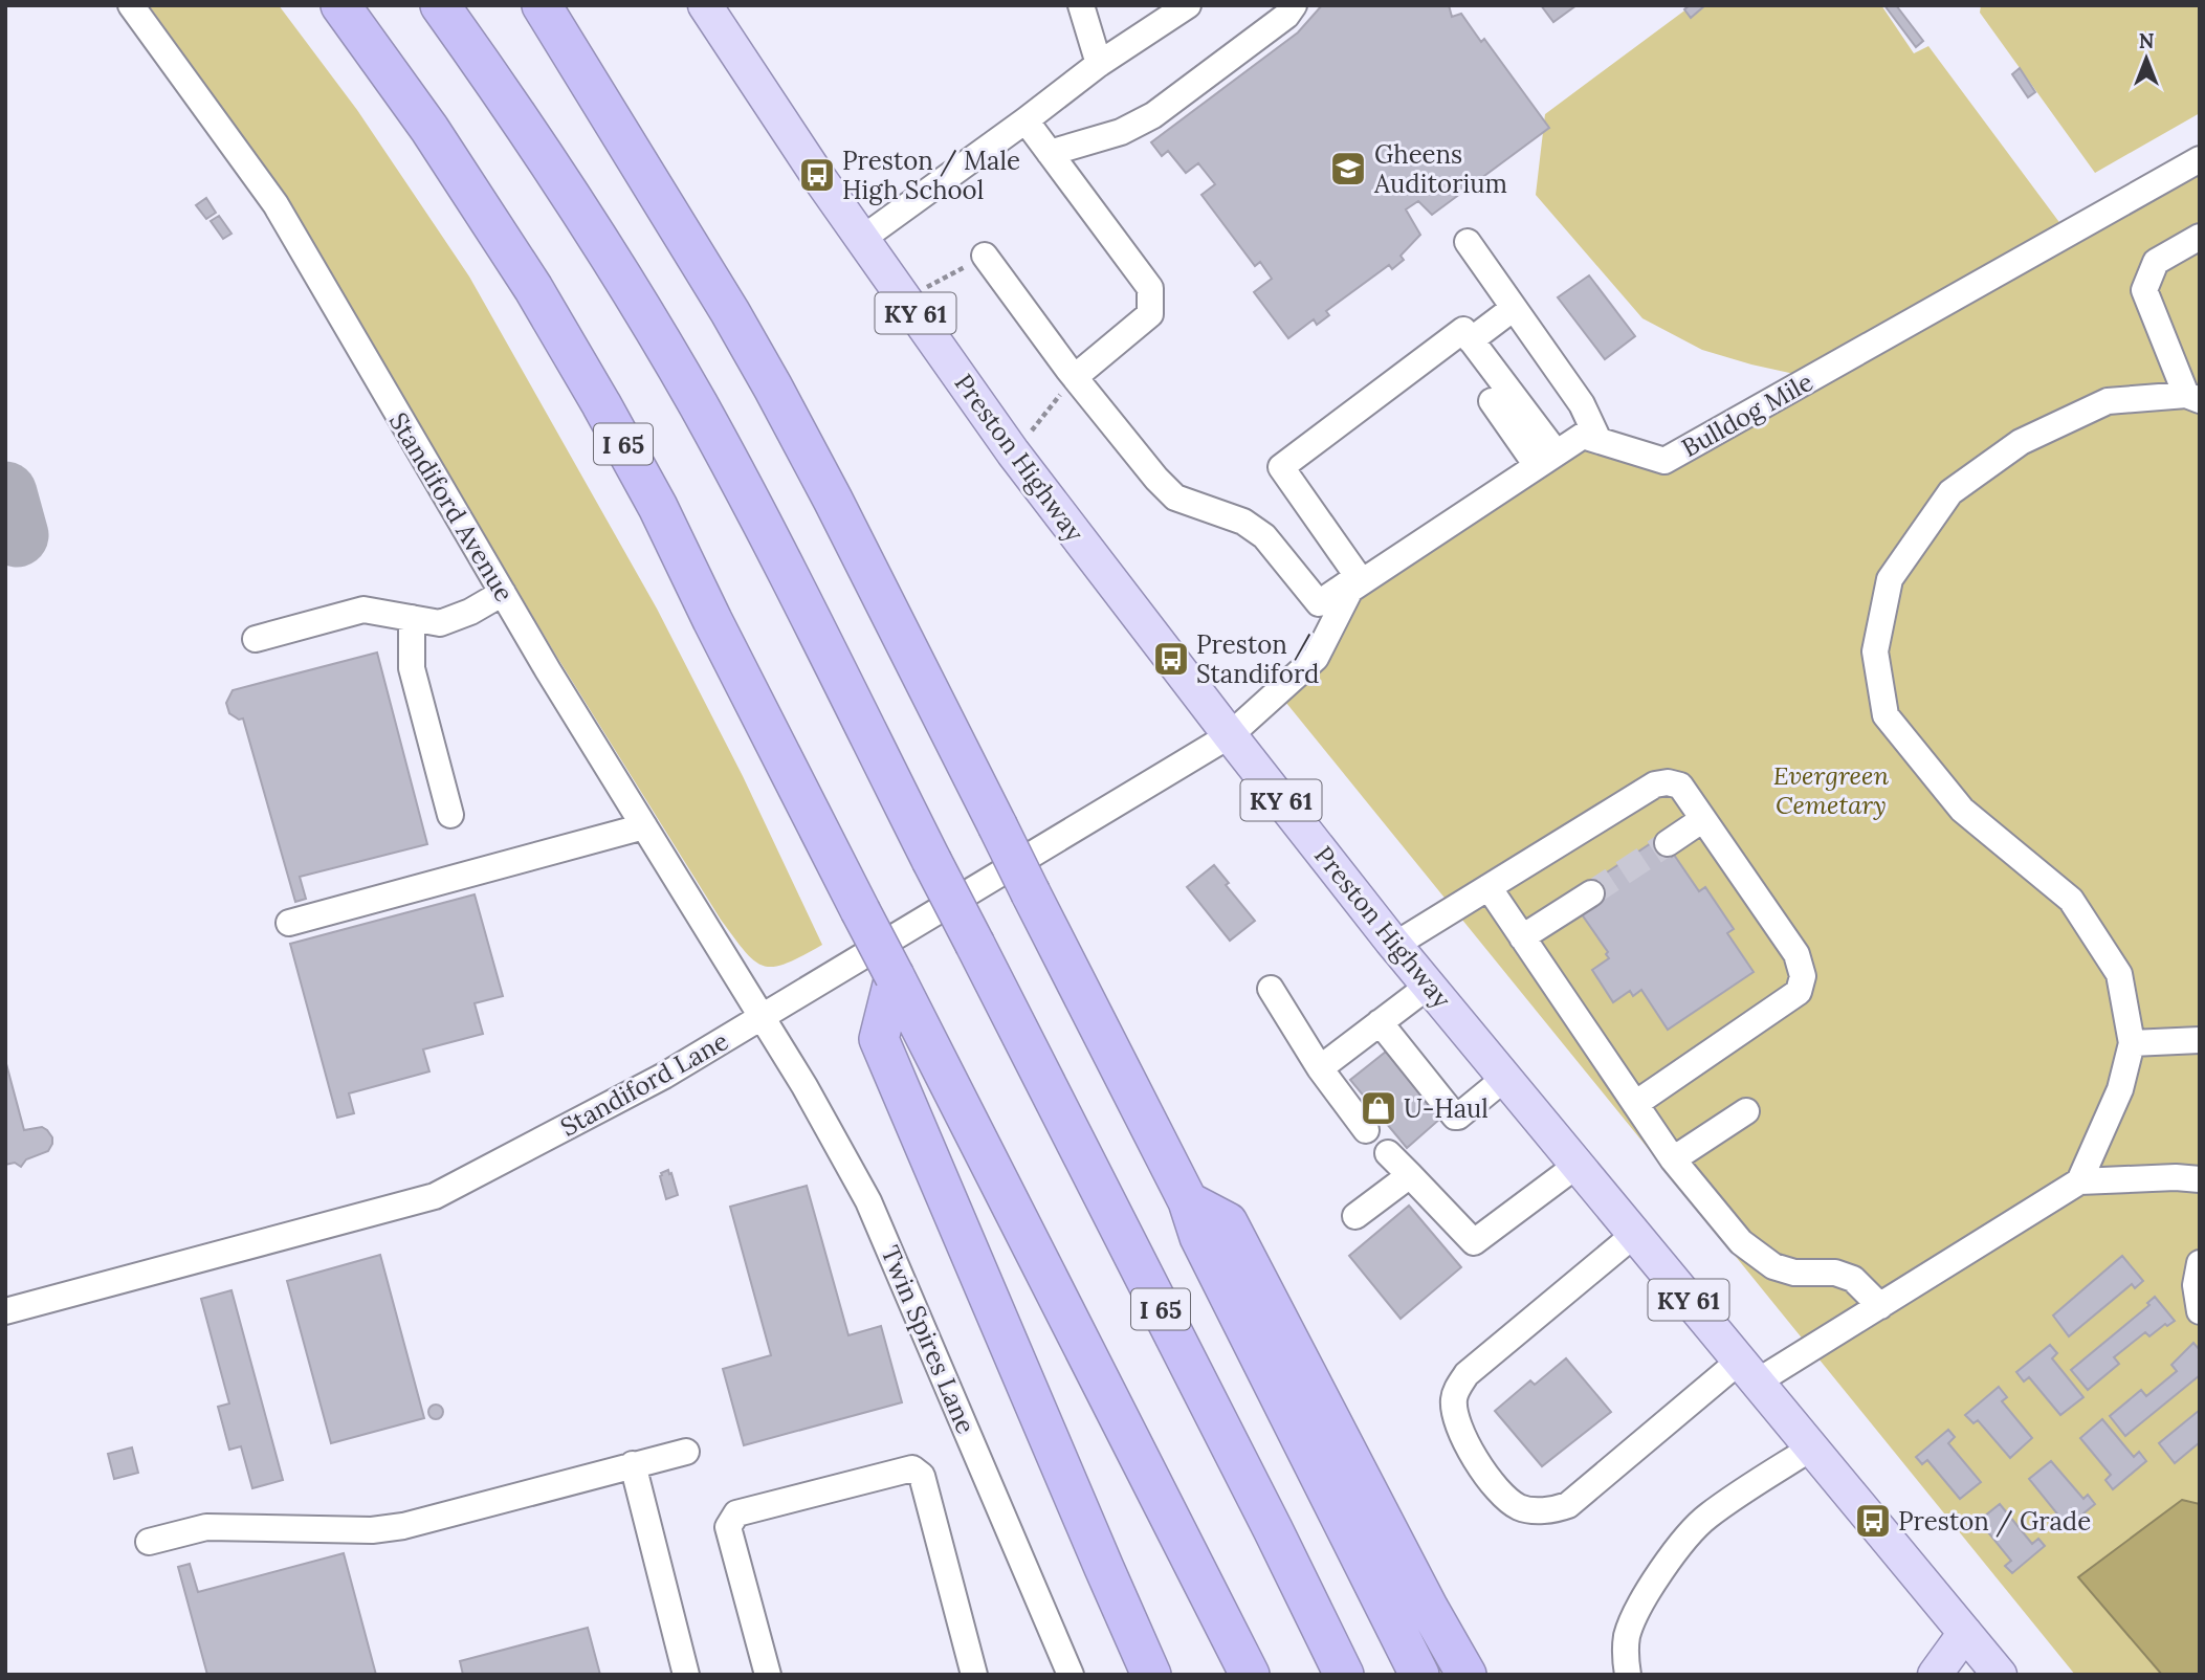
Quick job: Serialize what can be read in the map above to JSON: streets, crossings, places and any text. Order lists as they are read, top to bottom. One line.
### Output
{"streets":{"highway":["I 65"],"main road":["KY 61","Preston Highway"],"street":["Bulldog Mile","Standiford Avenue","Standiford Lane","Twin Spires Lane"]},"crossings":[["Preston Highway","Standiford Lane"],["Standiford Avenue","Standiford Lane"],["Standiford Avenue","Twin Spires Lane"],["Standiford Lane","Twin Spires Lane"]],"parks":["Evergreen Cemetary"],"places":{"school or university":["Gheens Auditorium"],"bus stop":["Preston / Male High School","Preston / Standiford","Preston / Grade"],"shop":["U-Haul"]},"north":"top"}
